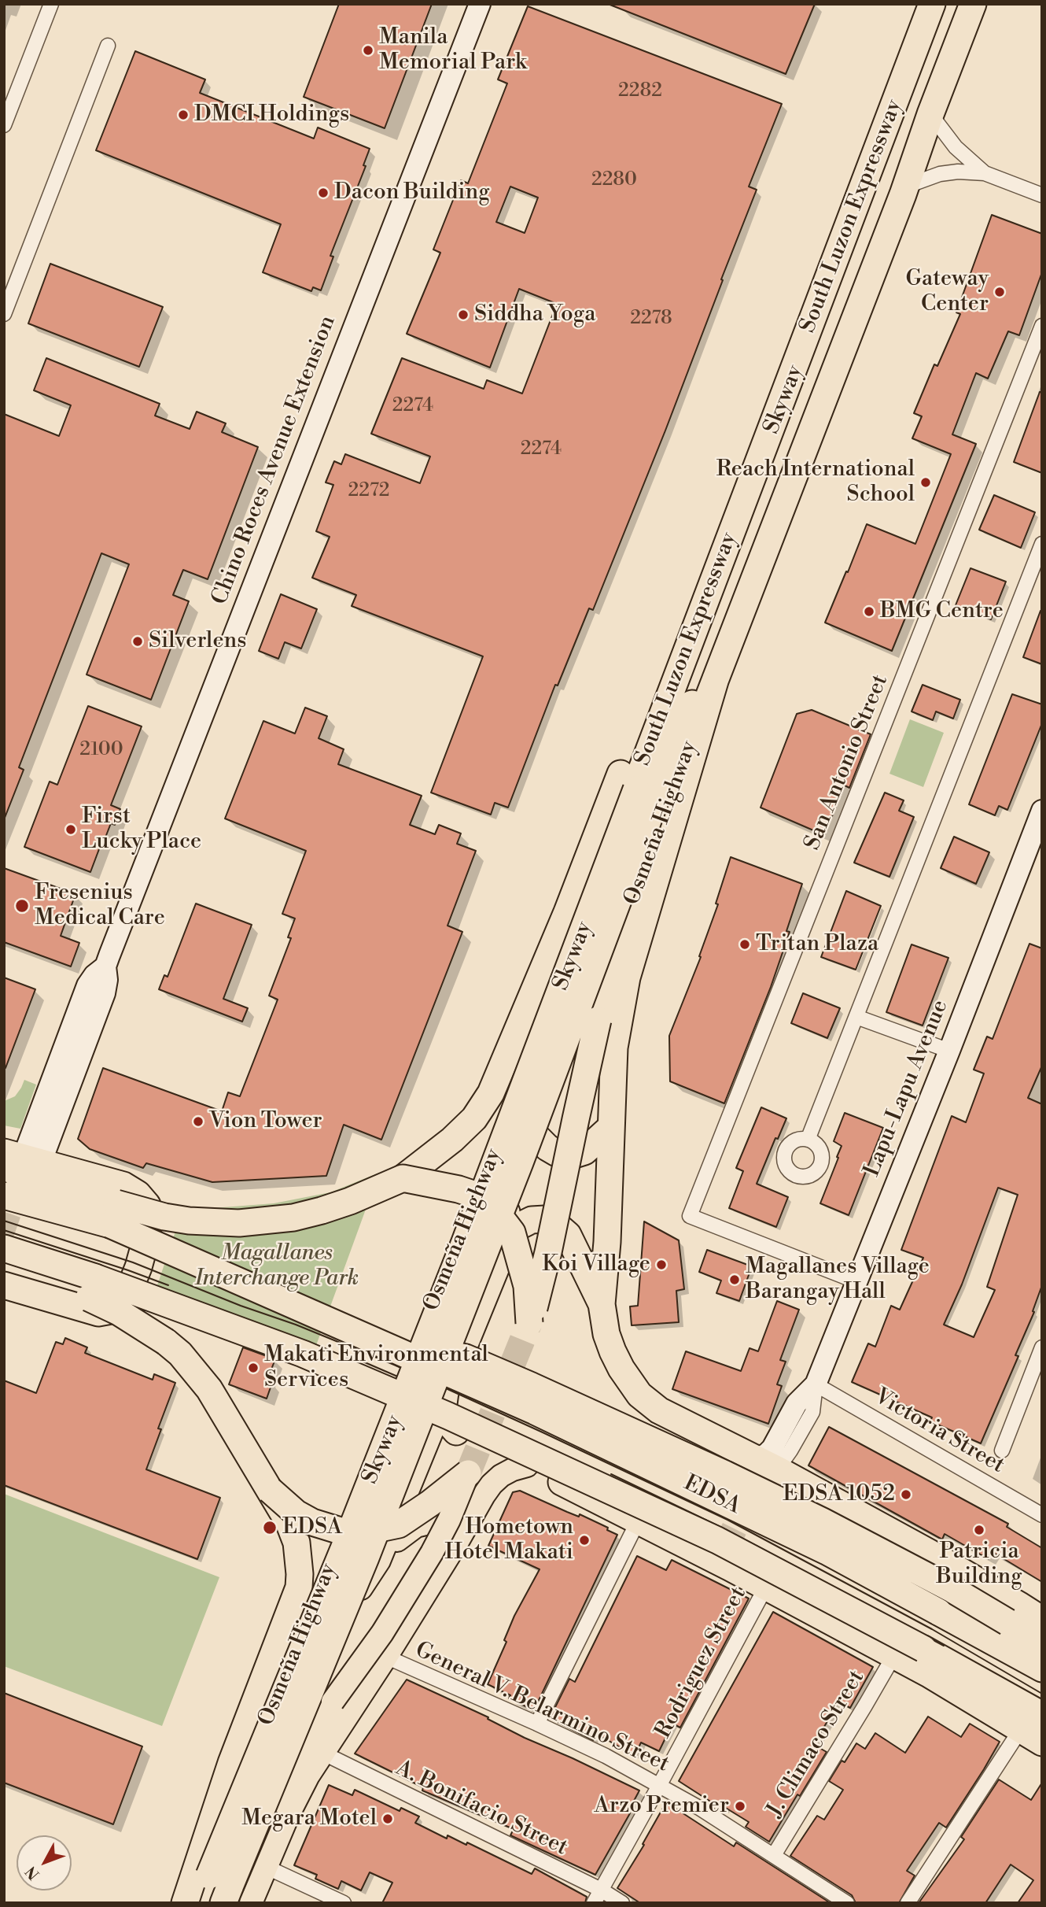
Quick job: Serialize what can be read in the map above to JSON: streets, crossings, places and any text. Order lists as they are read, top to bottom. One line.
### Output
{"streets":{"highway":["South Luzon Expressway","Skyway","Osmeña Highway","EDSA"],"main road":["Chino Roces Avenue Extension","Lapu-Lapu Avenue"],"street":["San Antonio Street","Victoria Street","Rodriguez Street","General V. Belarmino Street","J. Climaco Street","A. Bonifacio Street"]},"crossings":[["South Luzon Expressway","Skyway"],["South Luzon Expressway","Osmeña Highway"],["San Antonio Street","Lapu-Lapu Avenue"],["Lapu-Lapu Avenue","Victoria Street"],["Rodriguez Street","General V. Belarmino Street"],["Rodriguez Street","A. Bonifacio Street"],["General V. Belarmino Street","J. Climaco Street"]],"parks":["Magallanes Interchange Park"],"places":["Manila Memorial Park","DMCI Holdings","Dacon Building","Gateway Center","Siddha Yoga","Reach International School","BMG Centre","Silverlens","First Lucky Place","Fresenius Medical Care","Tritan Plaza","Vion Tower","Koi Village","Magallanes Village Barangay Hall","Makati Environmental Services","EDSA 1052","EDSA","Patricia Building","Hometown Hotel Makati","Arzo Premier","Megara Motel"],"house_numbers":["2282","2280","2278","2274","2274","2272","2100"],"north":"bottom left"}
